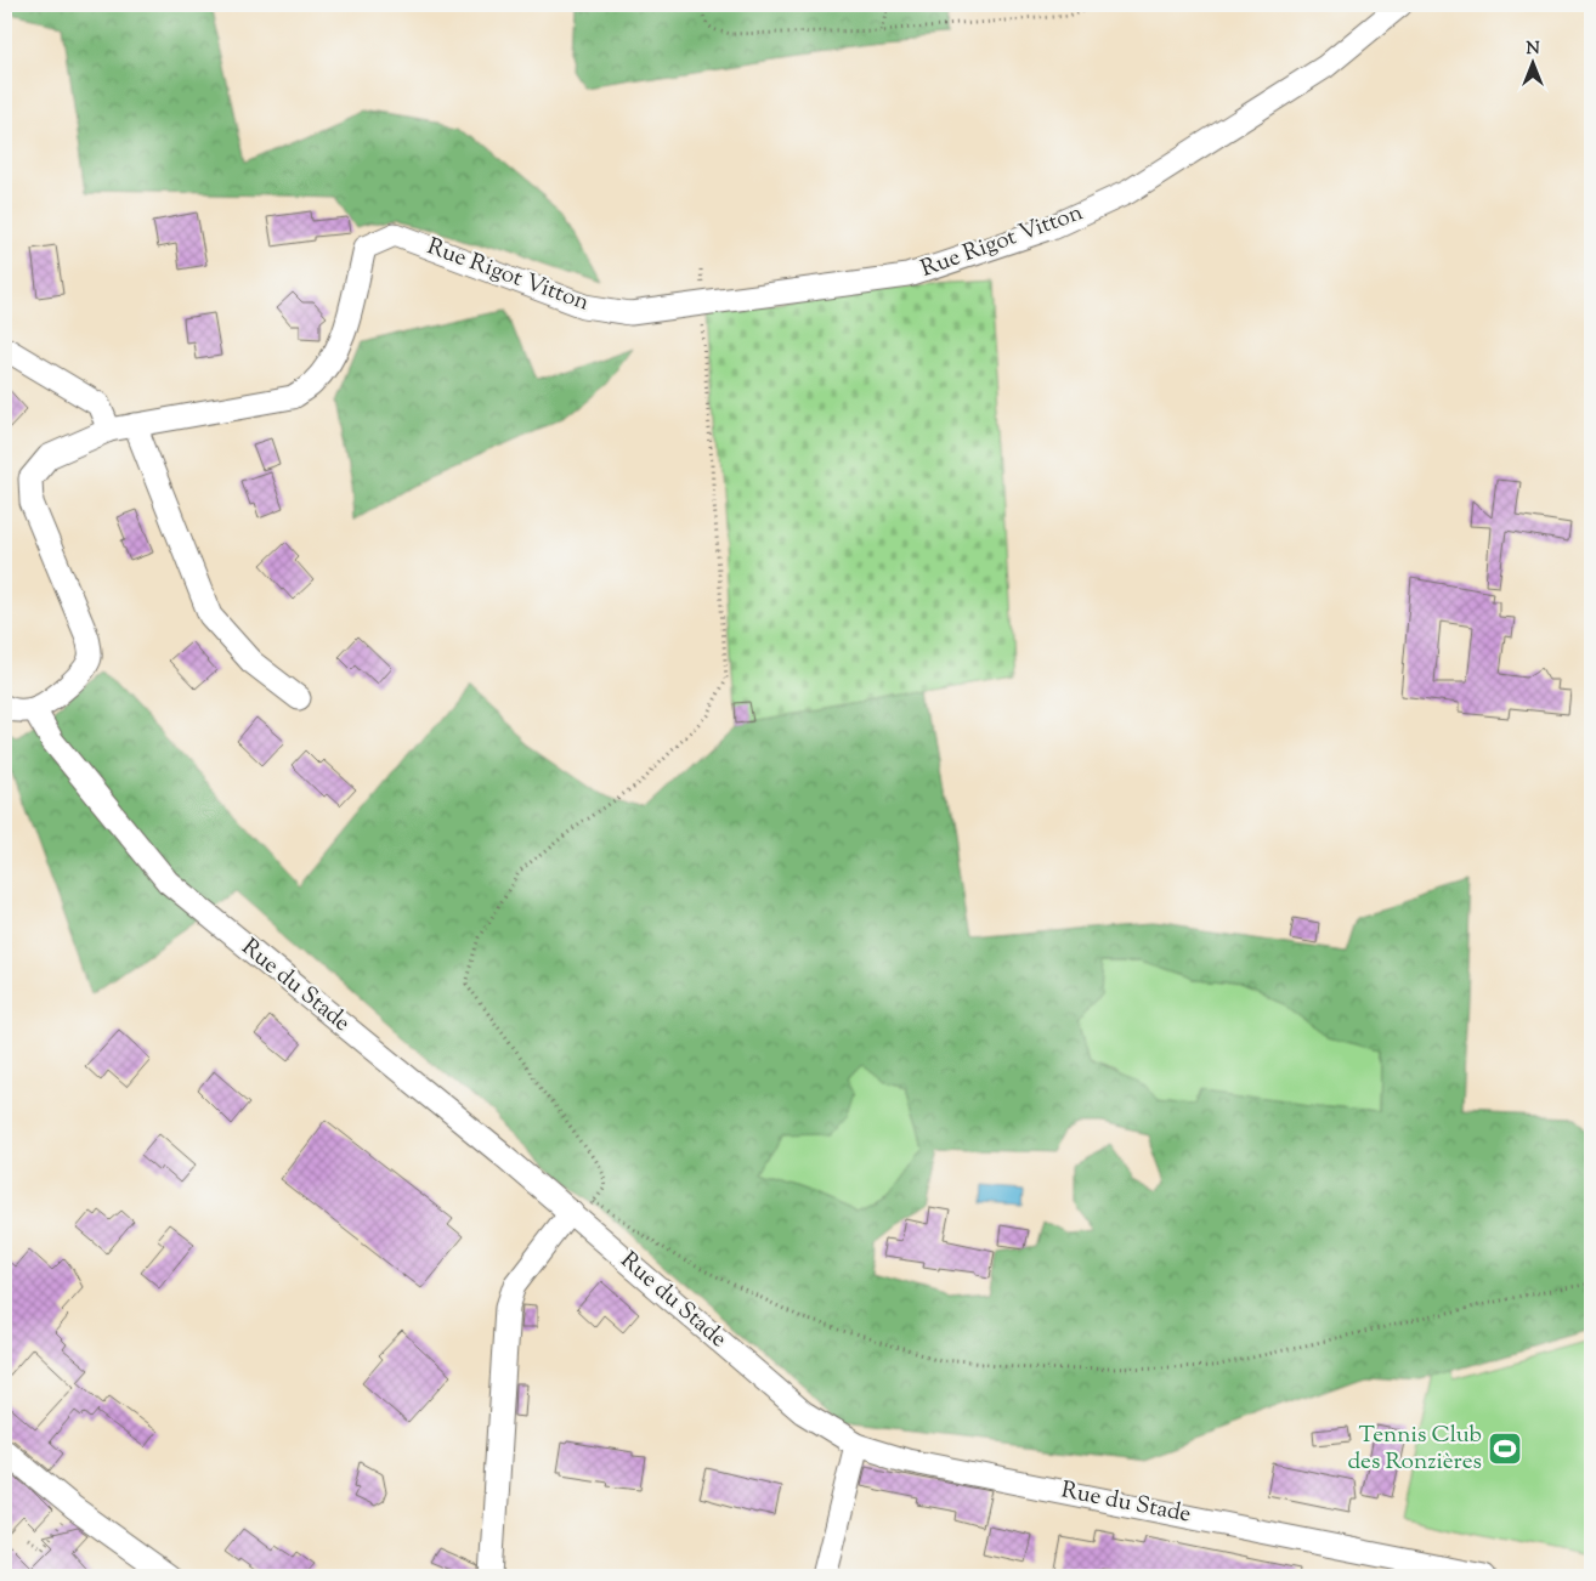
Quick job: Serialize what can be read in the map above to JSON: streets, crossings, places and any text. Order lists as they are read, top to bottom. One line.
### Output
{"streets":{"street":["Rue Rigot Vitton","Rue du Stade"]},"crossings":[["Rue Rigot Vitton","Rue du Stade"]],"places":{"sports":["Tennis Club des Ronzières"]},"north":"top"}
